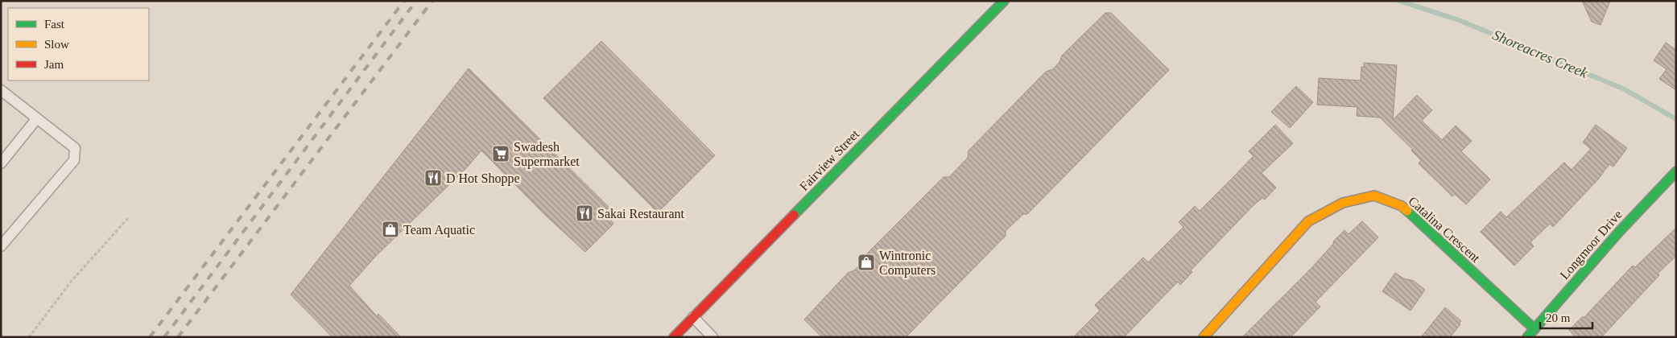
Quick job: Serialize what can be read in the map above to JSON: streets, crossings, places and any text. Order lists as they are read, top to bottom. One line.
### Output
{"streets":{"street":["Fairview Street","Catalina Crescent","Longmoor Drive"]},"crossings":[["Catalina Crescent","Longmoor Drive"]],"water":["Shoreacres Creek"],"places":{"supermarket":["Swadesh Supermarket"],"restaurant":["D Hot Shoppe","Sakai Restaurant"],"shop":["Team Aquatic","Wintronic Computers"]},"legend":["Fast","Slow","Jam"],"scale_bar":"20 m"}
